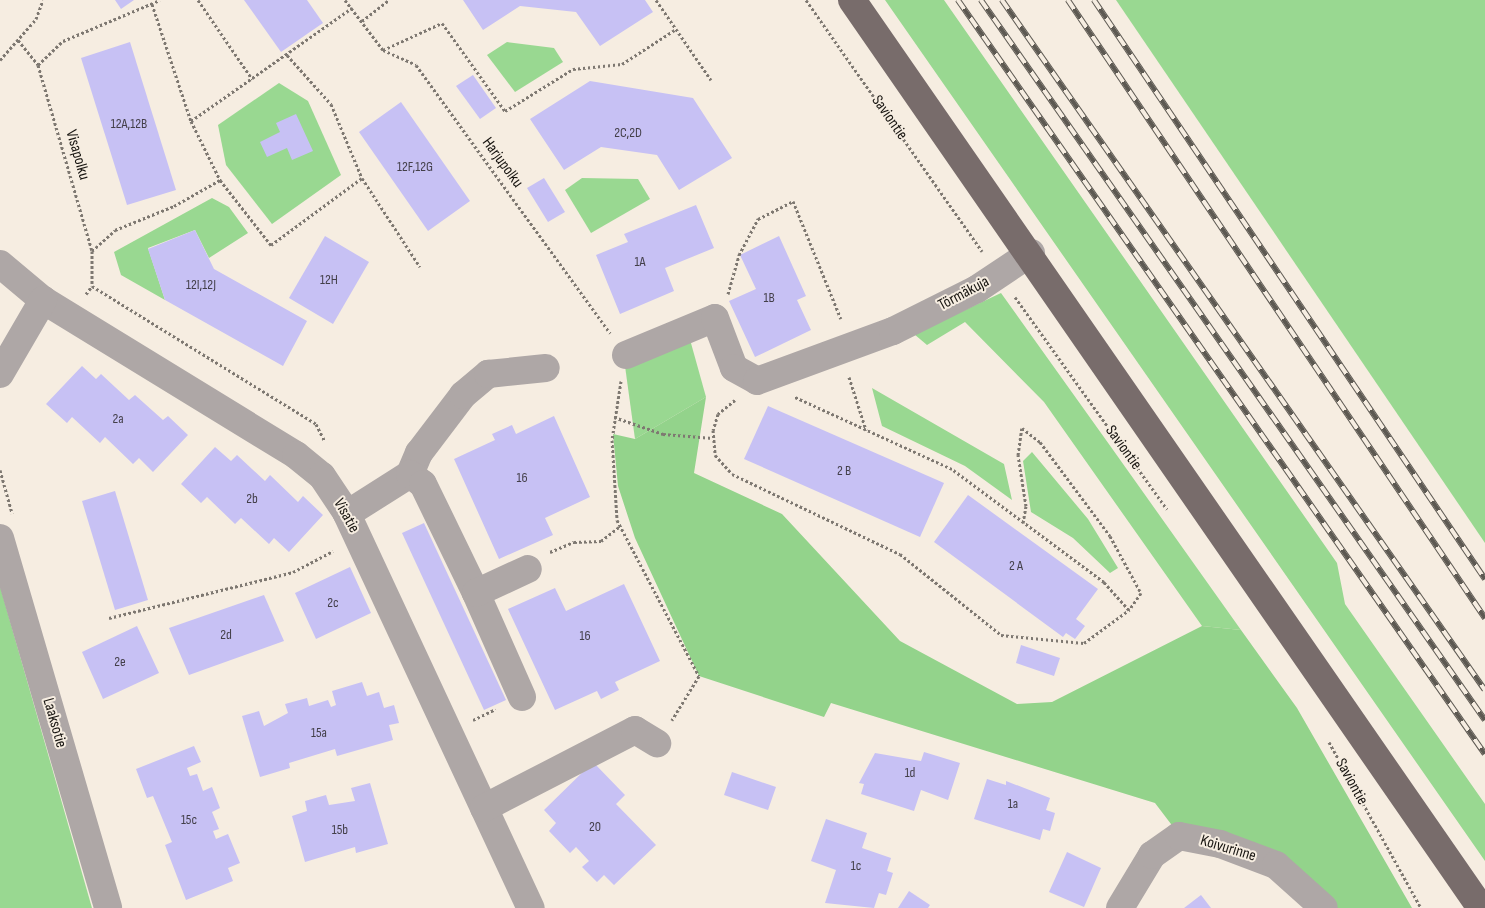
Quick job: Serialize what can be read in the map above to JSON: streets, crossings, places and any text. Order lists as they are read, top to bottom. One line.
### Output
{"streets":{"main road":["Saviontie"],"street":["Törmäkuja","Visatie","Laaksotie","Koivurinne"],"path":["Visapolku","Harjupolku"]},"crossings":[["Saviontie","Törmäkuja"]],"house_numbers":["12A,12B","2C,2D","12F,12G","1A","12H","12I,12J","1B","2a","2 B","16","2b","2 A","2c","2d","16","2e","15a","1d","1a","15c","20","15b","1c"]}
